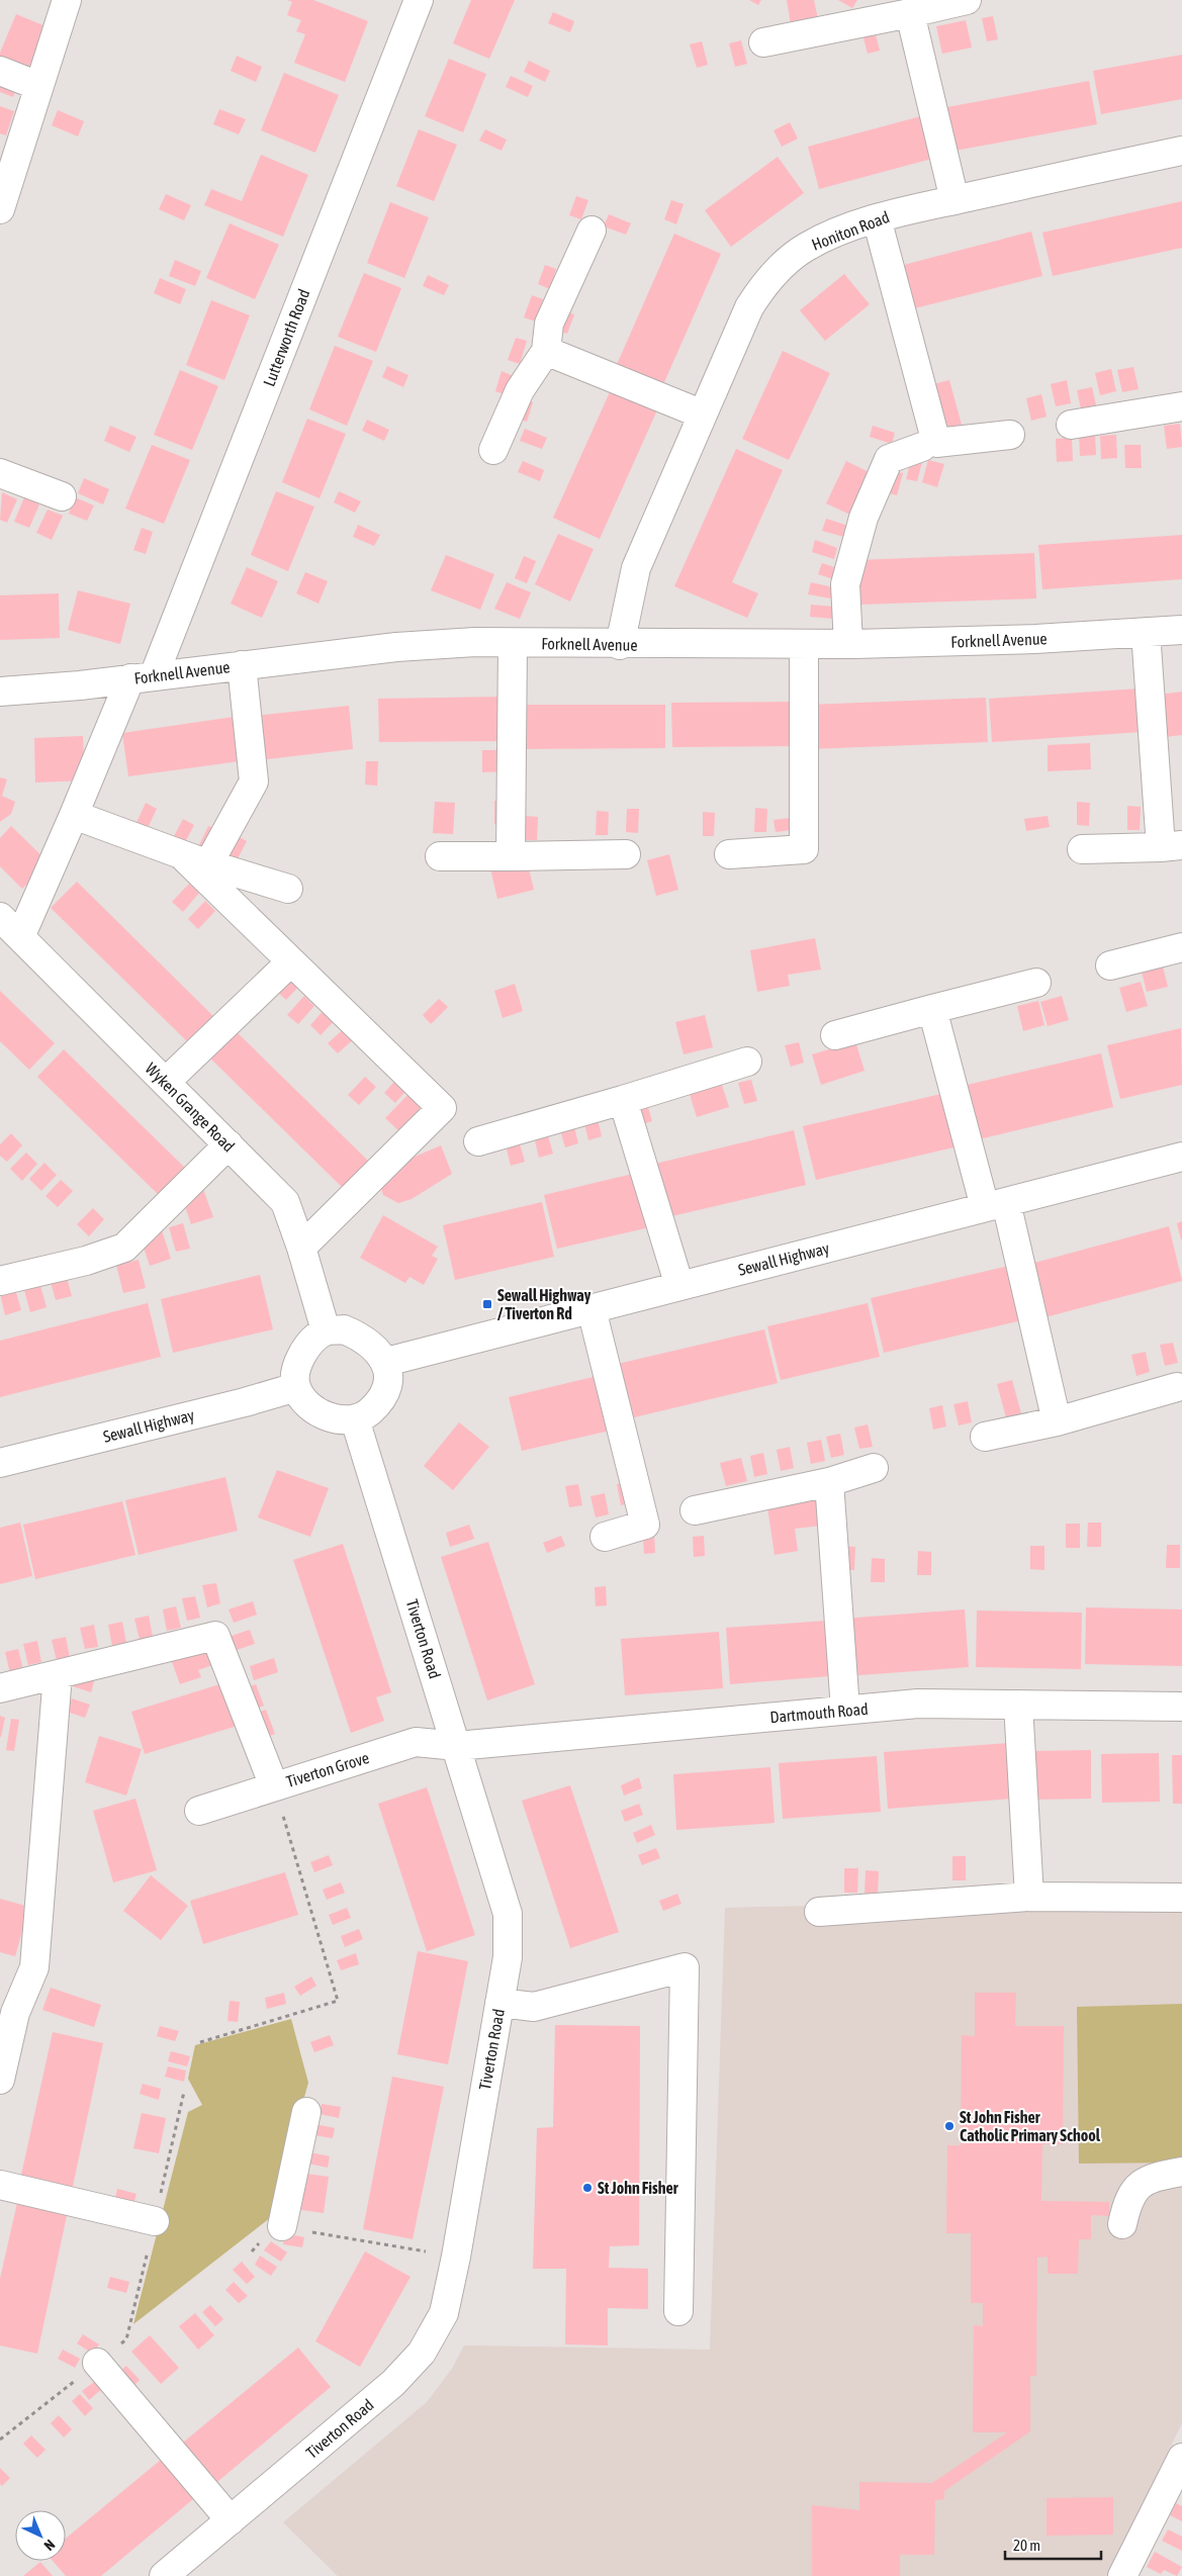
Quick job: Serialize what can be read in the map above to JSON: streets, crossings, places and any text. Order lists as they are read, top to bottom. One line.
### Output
{"streets":{"street":["Honiton Road","Lutterworth Road","Forknell Avenue","Wyken Grange Road","Sewall Highway","Tiverton Road","Dartmouth Road","Tiverton Grove"]},"crossings":[["Honiton Road","Forknell Avenue"],["Lutterworth Road","Forknell Avenue"],["Lutterworth Road","Wyken Grange Road"],["Wyken Grange Road","Sewall Highway"],["Wyken Grange Road","Tiverton Road"],["Sewall Highway","Tiverton Road"],["Tiverton Road","Dartmouth Road"],["Tiverton Road","Tiverton Grove"],["Dartmouth Road","Tiverton Grove"]],"places":{"transit":["Sewall Highway / Tiverton Rd"],"other":["St John Fisher Catholic Primary School","St John Fisher"]},"scale_bar":"20 m","north":"bottom right"}
